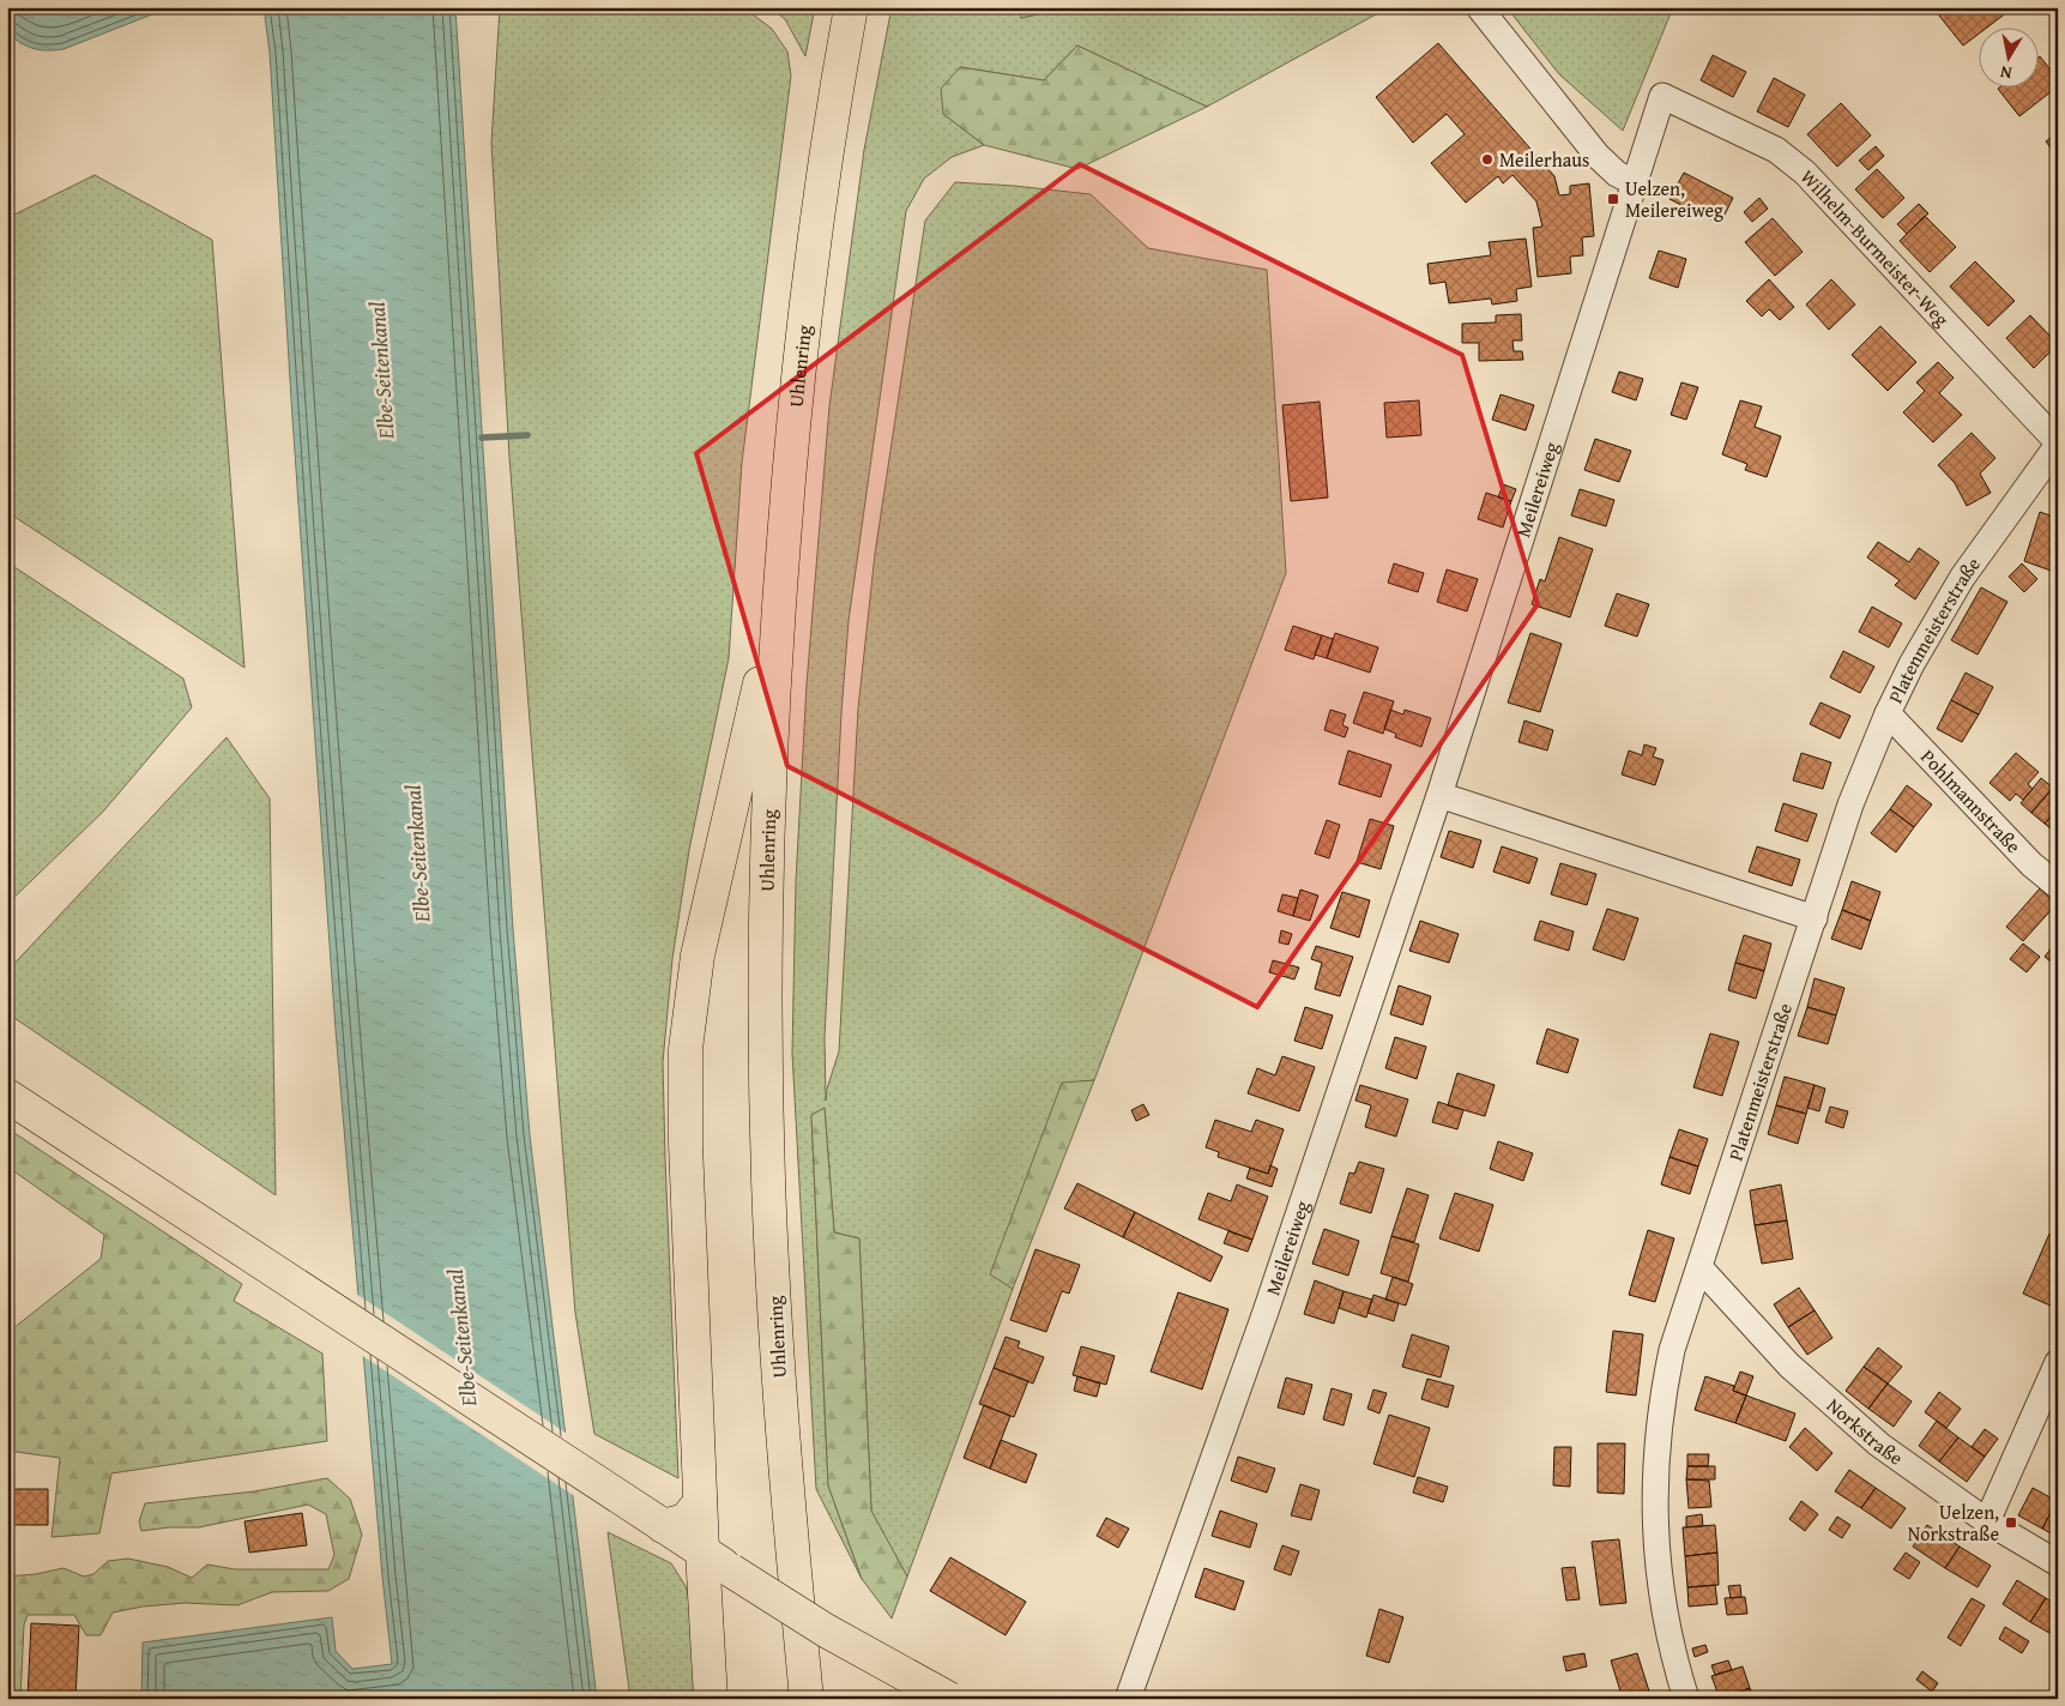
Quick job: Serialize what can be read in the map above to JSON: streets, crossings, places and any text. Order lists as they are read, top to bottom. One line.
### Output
{"streets":{"main road":["Uhlenring"],"street":["Wilhelm-Burmeister-Weg","Meilereiweg","Platenmeisterstraße","Pohlmannstraße","Norkstraße"]},"crossings":[["Wilhelm-Burmeister-Weg","Meilereiweg"],["Wilhelm-Burmeister-Weg","Platenmeisterstraße"],["Platenmeisterstraße","Pohlmannstraße"],["Platenmeisterstraße","Norkstraße"]],"water":["Elbe-Seitenkanal"],"places":{"other":["Meilerhaus"],"transit":["Uelzen, Meilereiweg","Uelzen, Norkstraße"]},"north":"bottom"}
